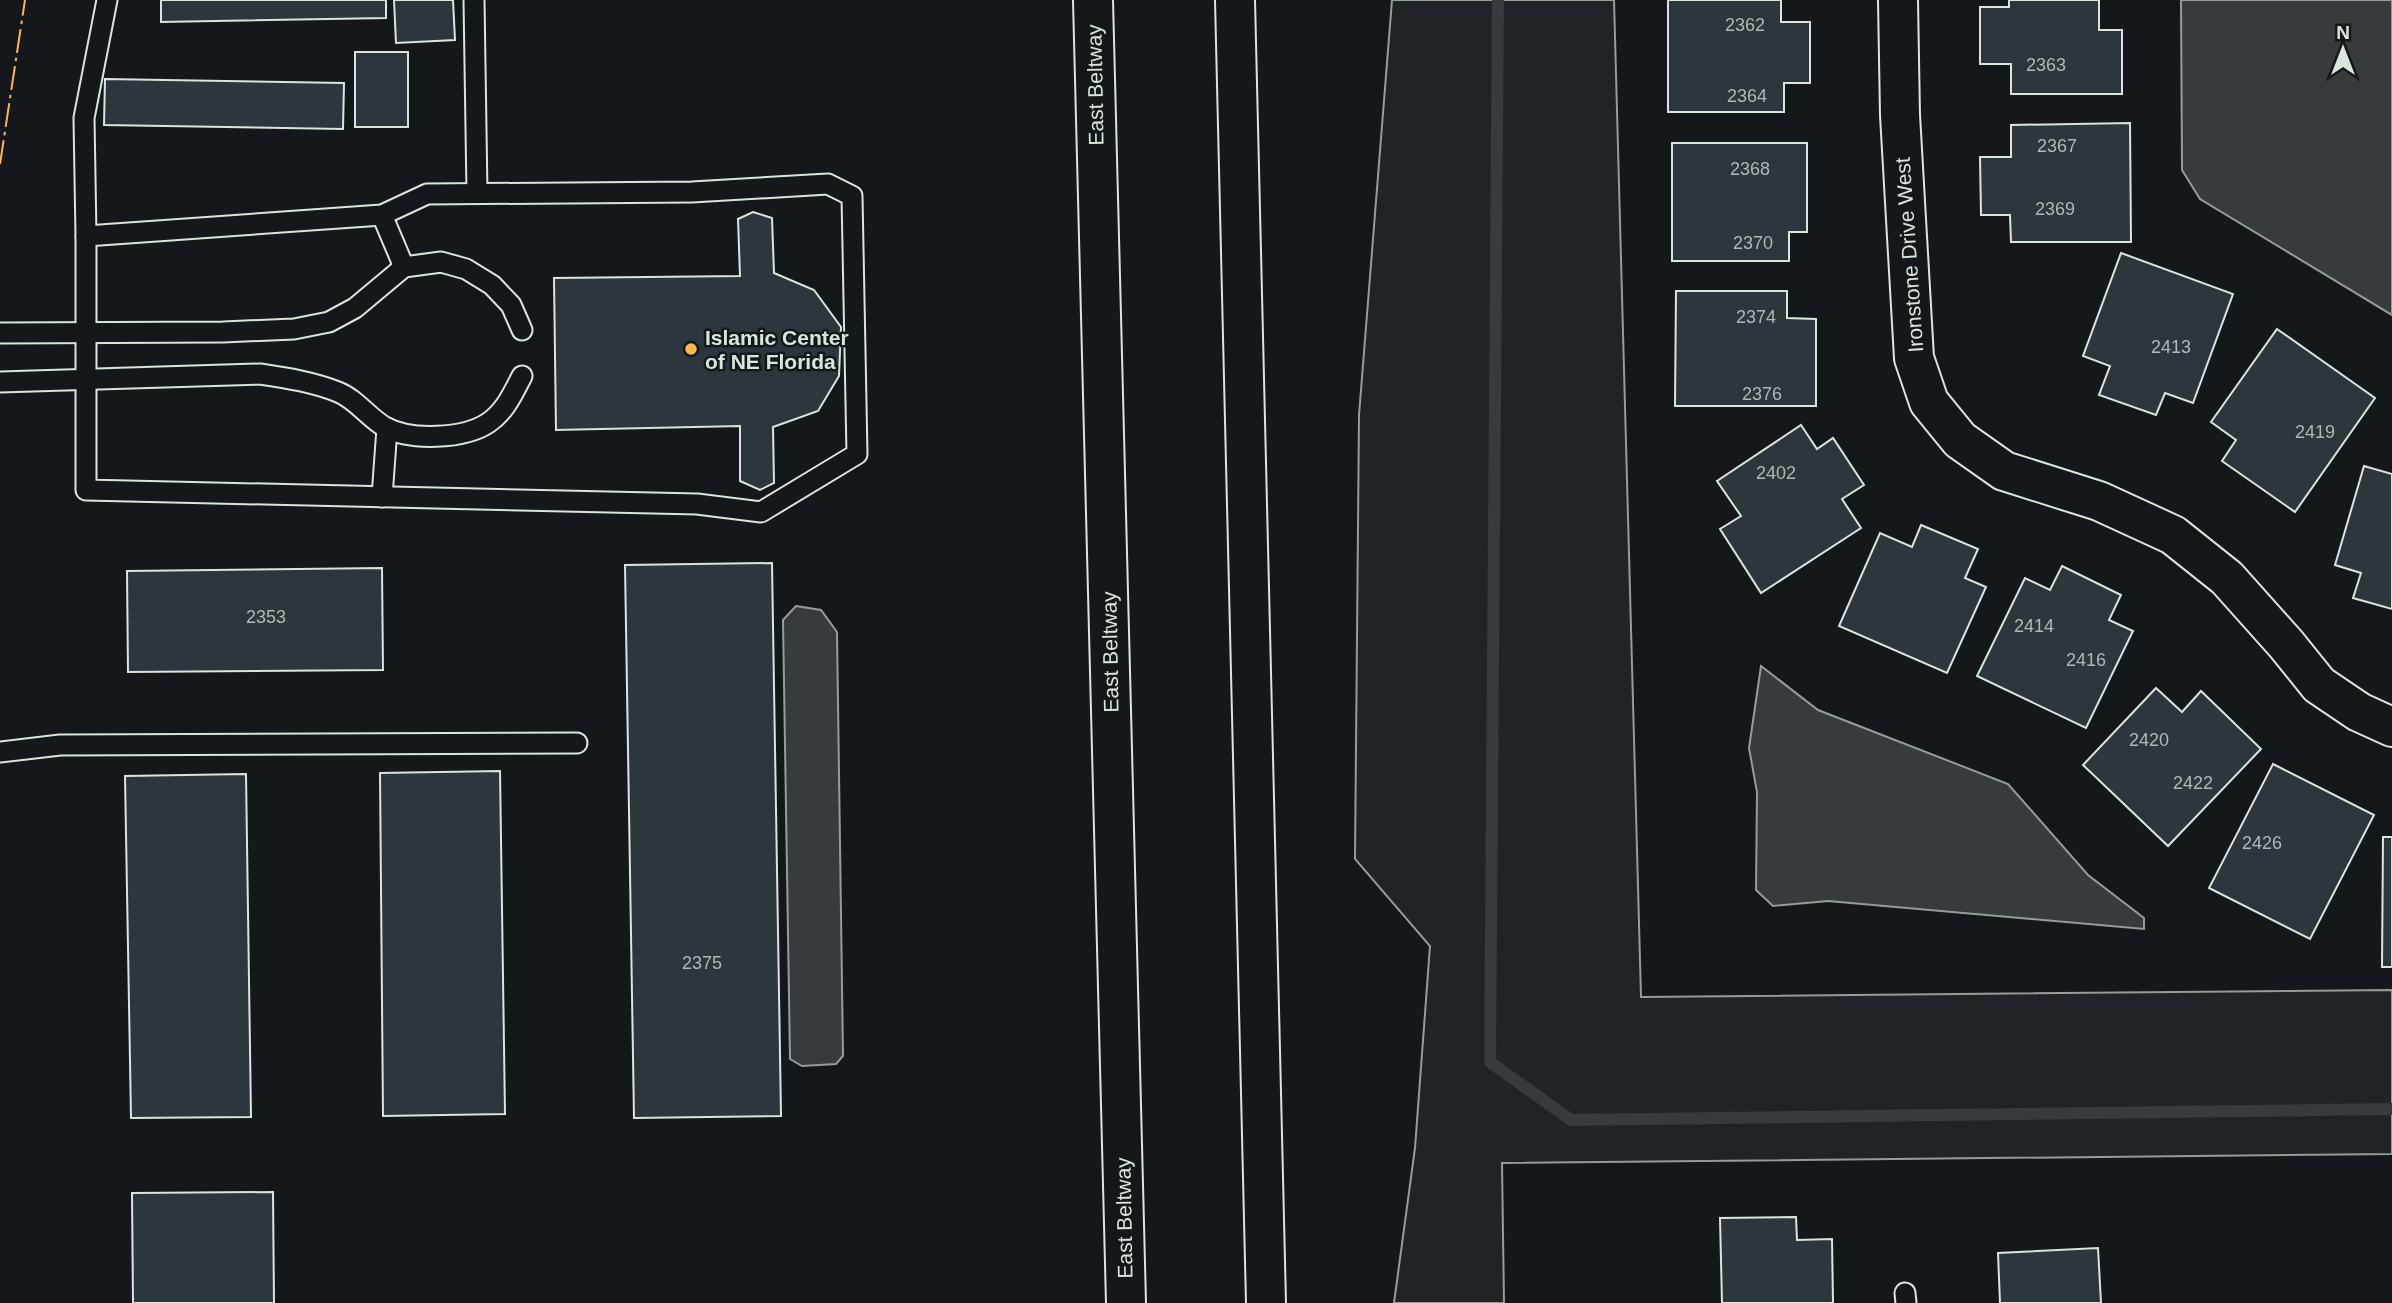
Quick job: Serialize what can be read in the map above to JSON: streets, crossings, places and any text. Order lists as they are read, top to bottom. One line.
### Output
{"streets":{"main road":["East Beltway","Ironstone Drive West"]},"places":["Islamic Center of NE Florida"],"house_numbers":["2362","2363","2364","2367","2368","2369","2370","2374","2413","2376","2419","2402","2353","2414","2416","2420","2422","2426","2375"],"north":"top"}
